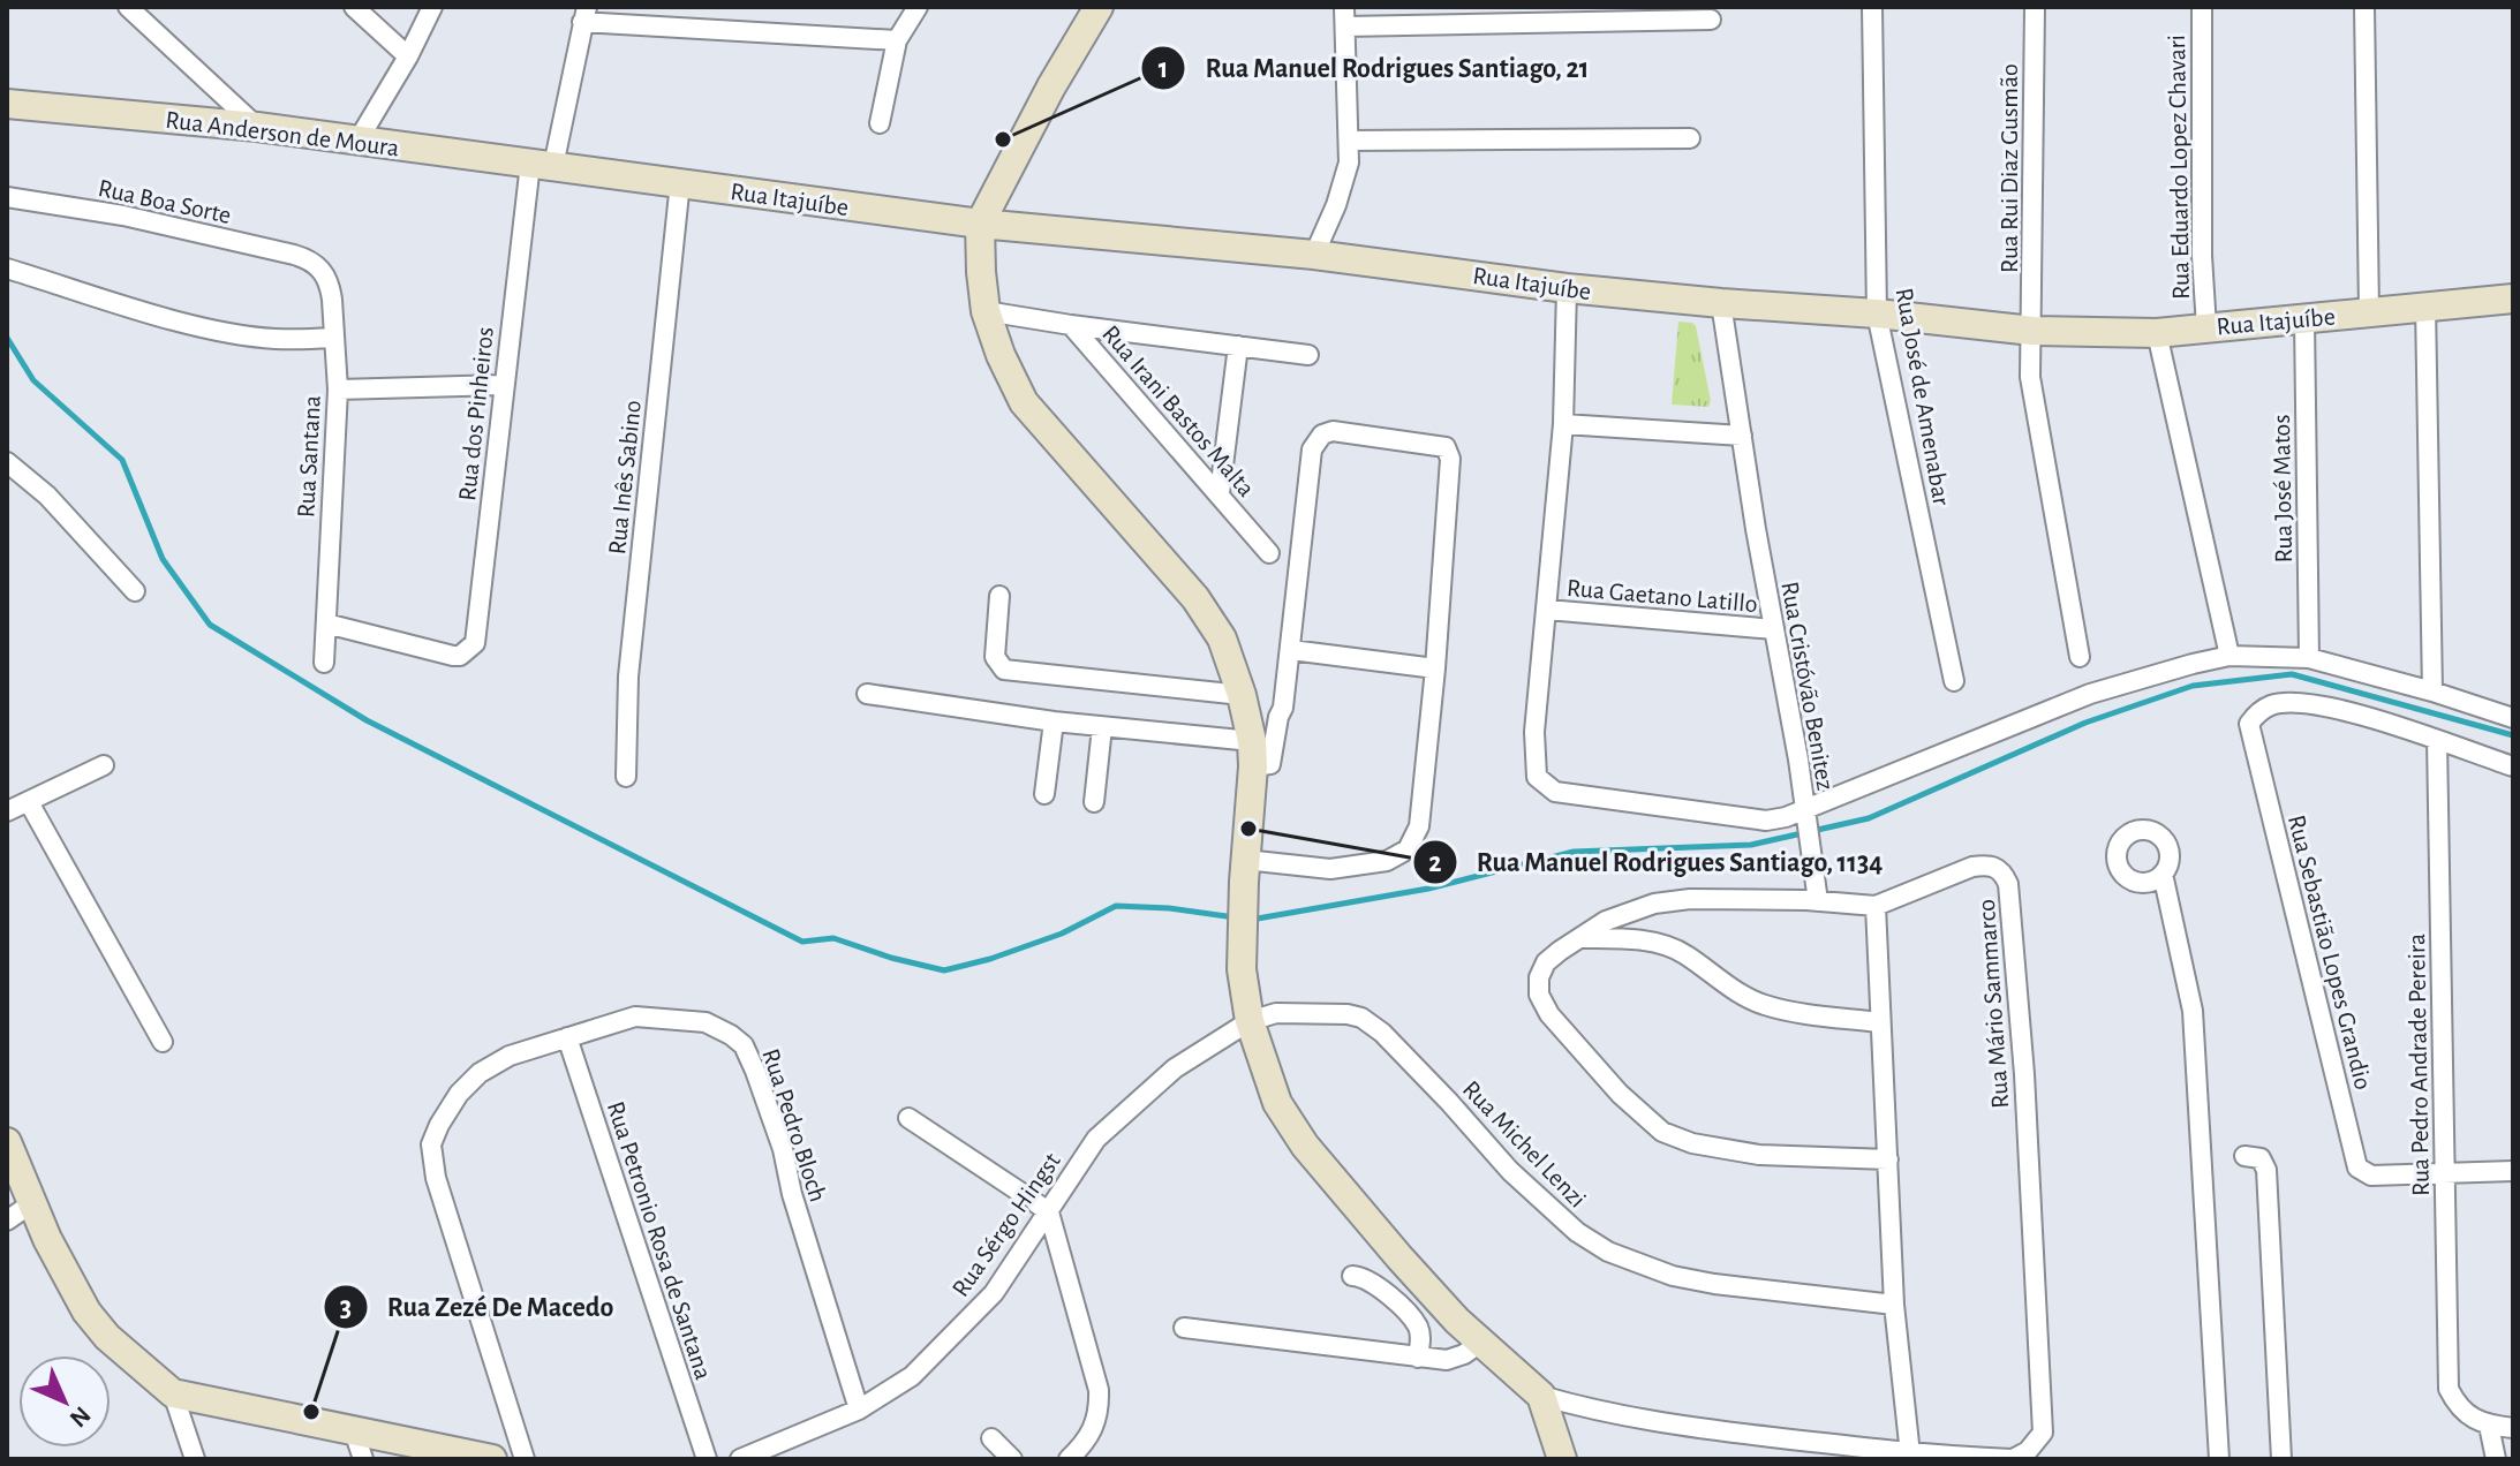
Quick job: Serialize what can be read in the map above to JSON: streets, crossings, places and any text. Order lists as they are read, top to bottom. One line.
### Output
{"streets":{"main road":["Rua Anderson de Moura","Rua Itajuíbe"],"street":["Rua Eduardo Lopez Chavari","Rua Rui Diaz Gusmão","Rua Boa Sorte","Rua José de Amenabar","Rua Irani Bastos Malta","Rua dos Pinheiros","Rua Santana","Rua Inês Sabino","Rua José Matos","Rua Gaetano Latillo","Rua Cristóvão Benitez","Rua Sebastião Lopes Grandio","Rua Mário Sammarco","Rua Pedro Andrade Pereira","Rua Pedro Bloch","Rua Michel Lenzi","Rua Sérgo Hingst","Rua Petronio Rosa de Santana"]},"crossings":[["Rua Anderson de Moura","Rua Itajuíbe"],["Rua Anderson de Moura","Rua dos Pinheiros"],["Rua Eduardo Lopez Chavari","Rua Itajuíbe"],["Rua Rui Diaz Gusmão","Rua Itajuíbe"],["Rua Itajuíbe","Rua José de Amenabar"],["Rua Itajuíbe","Rua dos Pinheiros"],["Rua Itajuíbe","Rua Inês Sabino"],["Rua Itajuíbe","Rua José Matos"],["Rua Itajuíbe","Rua Cristóvão Benitez"],["Rua Boa Sorte","Rua Santana"],["Rua dos Pinheiros","Rua Santana"],["Rua Gaetano Latillo","Rua Cristóvão Benitez"],["Rua Sebastião Lopes Grandio","Rua Pedro Andrade Pereira"],["Rua Pedro Bloch","Rua Sérgo Hingst"],["Rua Pedro Bloch","Rua Petronio Rosa de Santana"],["Rua Michel Lenzi","Rua Sérgo Hingst"]],"places":["Rua Manuel Rodrigues Santiago, 21","Rua Manuel Rodrigues Santiago, 1134","Rua Zezé De Macedo"],"north":"bottom right"}
